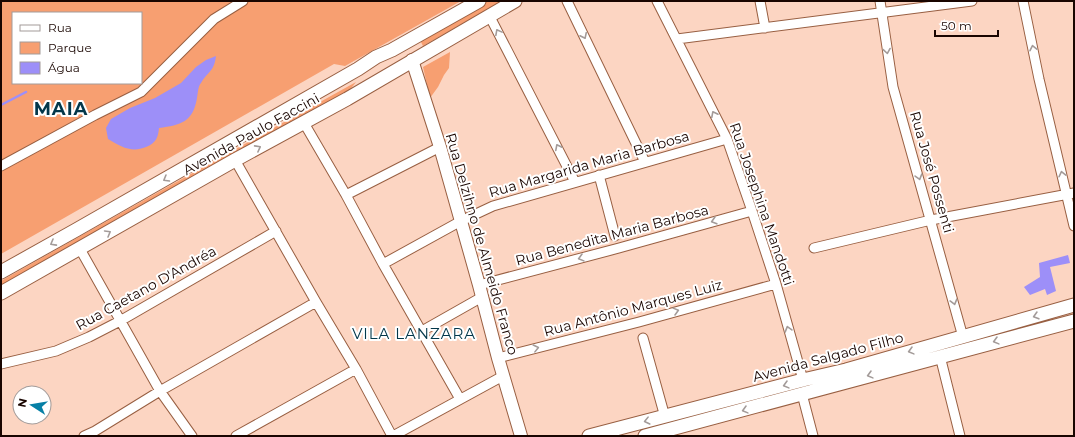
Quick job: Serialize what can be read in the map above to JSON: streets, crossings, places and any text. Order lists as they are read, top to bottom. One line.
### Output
{"streets":{"main road":["Avenida Paulo Faccini","Avenida Salgado Filho"],"street":["Rua Margarida Maria Barbosa","Rua José Possenti","Rua Josephina Mandotti","Rua Benedita Maria Barbosa","Rua Delzihno de Almeido Franco","Rua Caetano D'Andréa","Rua Antônio Marques Luiz"]},"crossings":[["Avenida Paulo Faccini","Rua Delzihno de Almeido Franco"],["Rua Margarida Maria Barbosa","Rua Josephina Mandotti"],["Rua Margarida Maria Barbosa","Rua Delzihno de Almeido Franco"],["Rua José Possenti","Avenida Salgado Filho"],["Rua Josephina Mandotti","Rua Benedita Maria Barbosa"],["Rua Josephina Mandotti","Rua Antônio Marques Luiz"],["Rua Josephina Mandotti","Avenida Salgado Filho"],["Rua Benedita Maria Barbosa","Rua Delzihno de Almeido Franco"],["Rua Delzihno de Almeido Franco","Rua Antônio Marques Luiz"]],"one_way":["Rua José Possenti","Rua Josephina Mandotti","Rua Benedita Maria Barbosa","Rua Antônio Marques Luiz","Avenida Salgado Filho"],"districts":["MAIA","VILA LANZARA"],"legend":["Rua","Parque","Água"],"scale_bar":"50 m","north":"left"}
